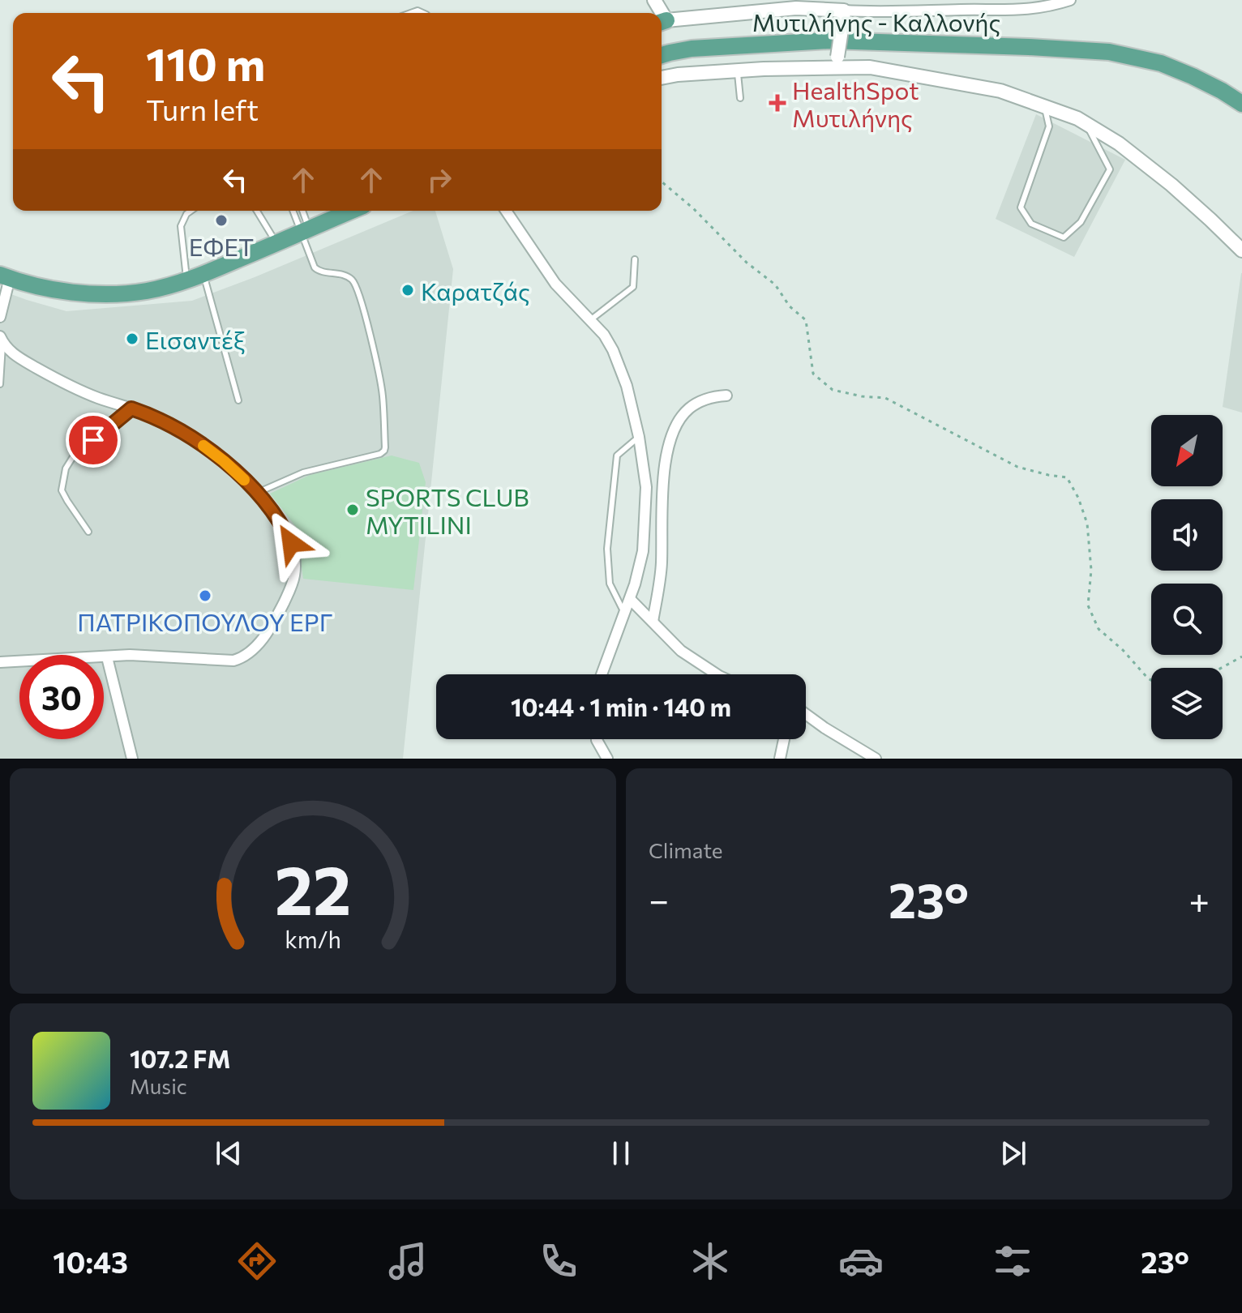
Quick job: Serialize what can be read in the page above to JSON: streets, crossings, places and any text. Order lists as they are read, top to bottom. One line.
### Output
{"streets":{"main road":["Μυτιλήνης - Καλλονής"]},"places":{"health":["HealthSpot Μυτιλήνης"],"other":["ΕΦΕΤ","Καρατζάς","Εισαντέξ","SPORTS CLUB MYTILINI","ΠΑΤΡΙΚΟΠΟΥΛΟΥ ΕΡΓ"]},"north":"bottom left","page":{"turn":["110 m","Turn left"],"limit":"30","trip":"10:44 · 1 min · 140 m","tile":"Climate","heat":["−","23°","+"],"song":["107.2 FM","Music"],"tabs":["10:43","23°"],"gauge":["22","km/h"]}}
